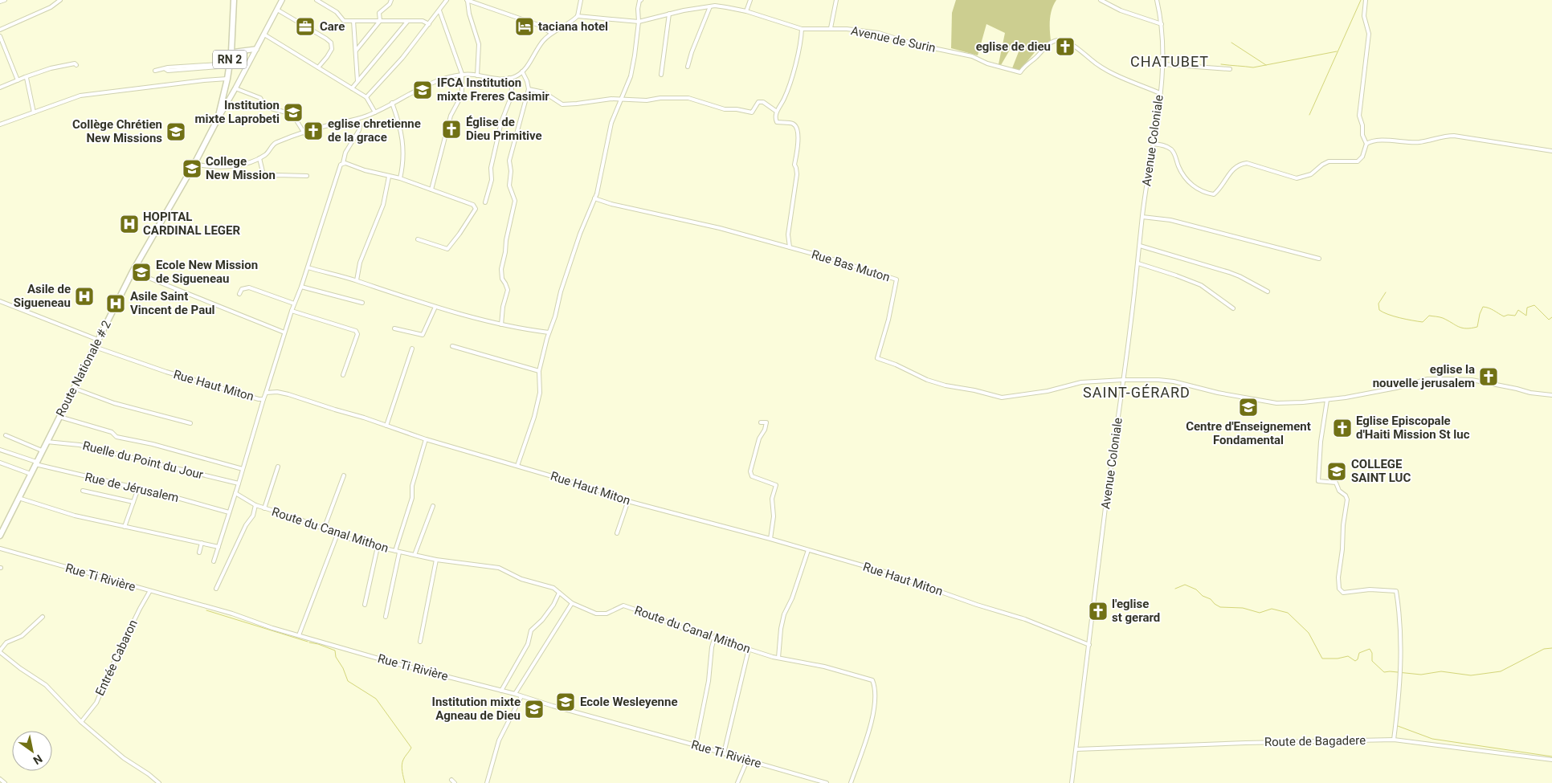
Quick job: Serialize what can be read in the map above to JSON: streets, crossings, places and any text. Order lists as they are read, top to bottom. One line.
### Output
{"streets":{"main road":["RN 2","Route Nationale # 2"],"street":["Avenue de Surin","Avenue Coloniale","Rue Bas Muton","Rue Haut Miton","Ruelle du Point du Jour","Rue de Jérusalem","Route du Canal Mithon","Rue Ti Rivière","Entrée Cabaron","Route de Bagadere"]},"crossings":[["Avenue de Surin","Avenue Coloniale"],["Avenue Coloniale","Rue Bas Muton"],["Avenue Coloniale","Rue Haut Miton"],["Avenue Coloniale","Route de Bagadere"],["Route Nationale # 2","Rue Haut Miton"],["Route Nationale # 2","Ruelle du Point du Jour"],["Route Nationale # 2","Rue de Jérusalem"],["Rue Ti Rivière","Entrée Cabaron"]],"districts":["CHATUBET","SAINT-GÉRARD"],"places":{"office":["Care"],"hotel":["taciana hotel"],"church":["eglise de dieu","Église de Dieu Primitive","eglise chretienne de la grace","eglise la nouvelle jerusalem","Eglise Episcopale d'Haiti Mission St luc","l'eglise st gerard"],"school or university":["IFCA Institution mixte Freres Casimir","Institution mixte Laprobeti","Collège Chrétien New Missions","College New Mission","Ecole New Mission de Sigueneau","Centre d'Enseignement Fondamental","COLLEGE SAINT LUC","Ecole Wesleyenne","Institution mixte Agneau de Dieu"],"hospital":["HOPITAL CARDINAL LEGER","Asile de Sigueneau","Asile Saint Vincent de Paul"]},"north":"bottom right"}
